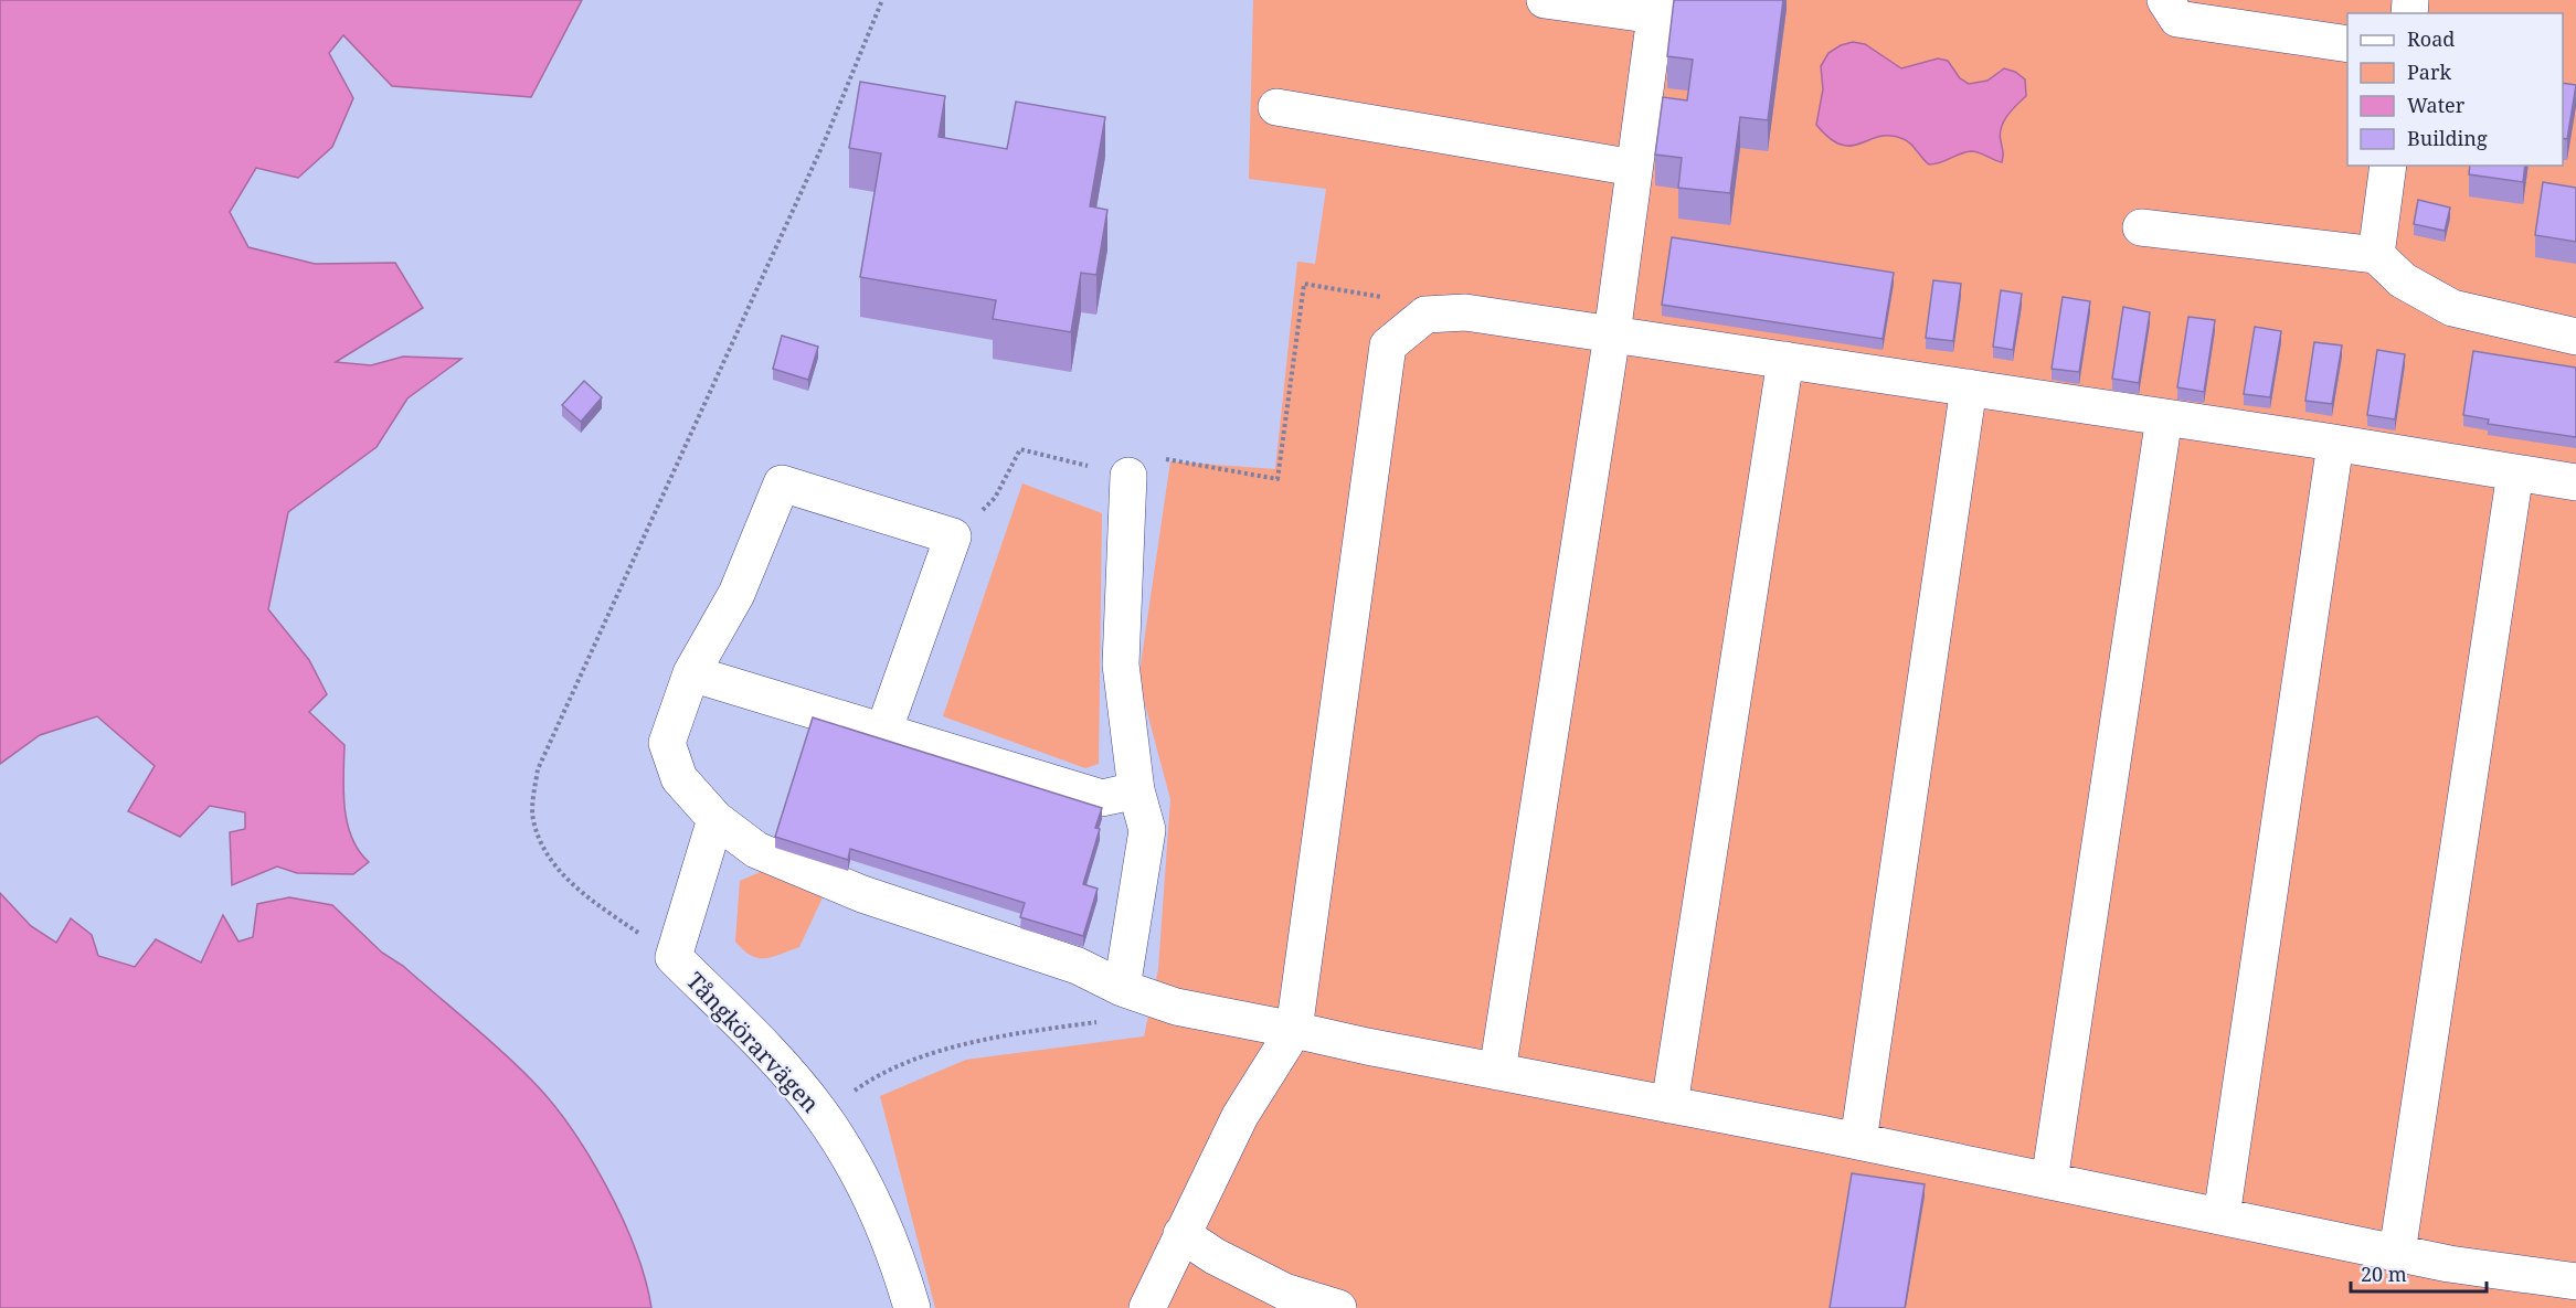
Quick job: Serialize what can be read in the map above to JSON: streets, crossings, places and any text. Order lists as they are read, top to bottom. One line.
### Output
{"streets":{"street":["Tångkörarvägen"]},"legend":["Road","Park","Water","Building"],"scale_bar":"20 m"}
